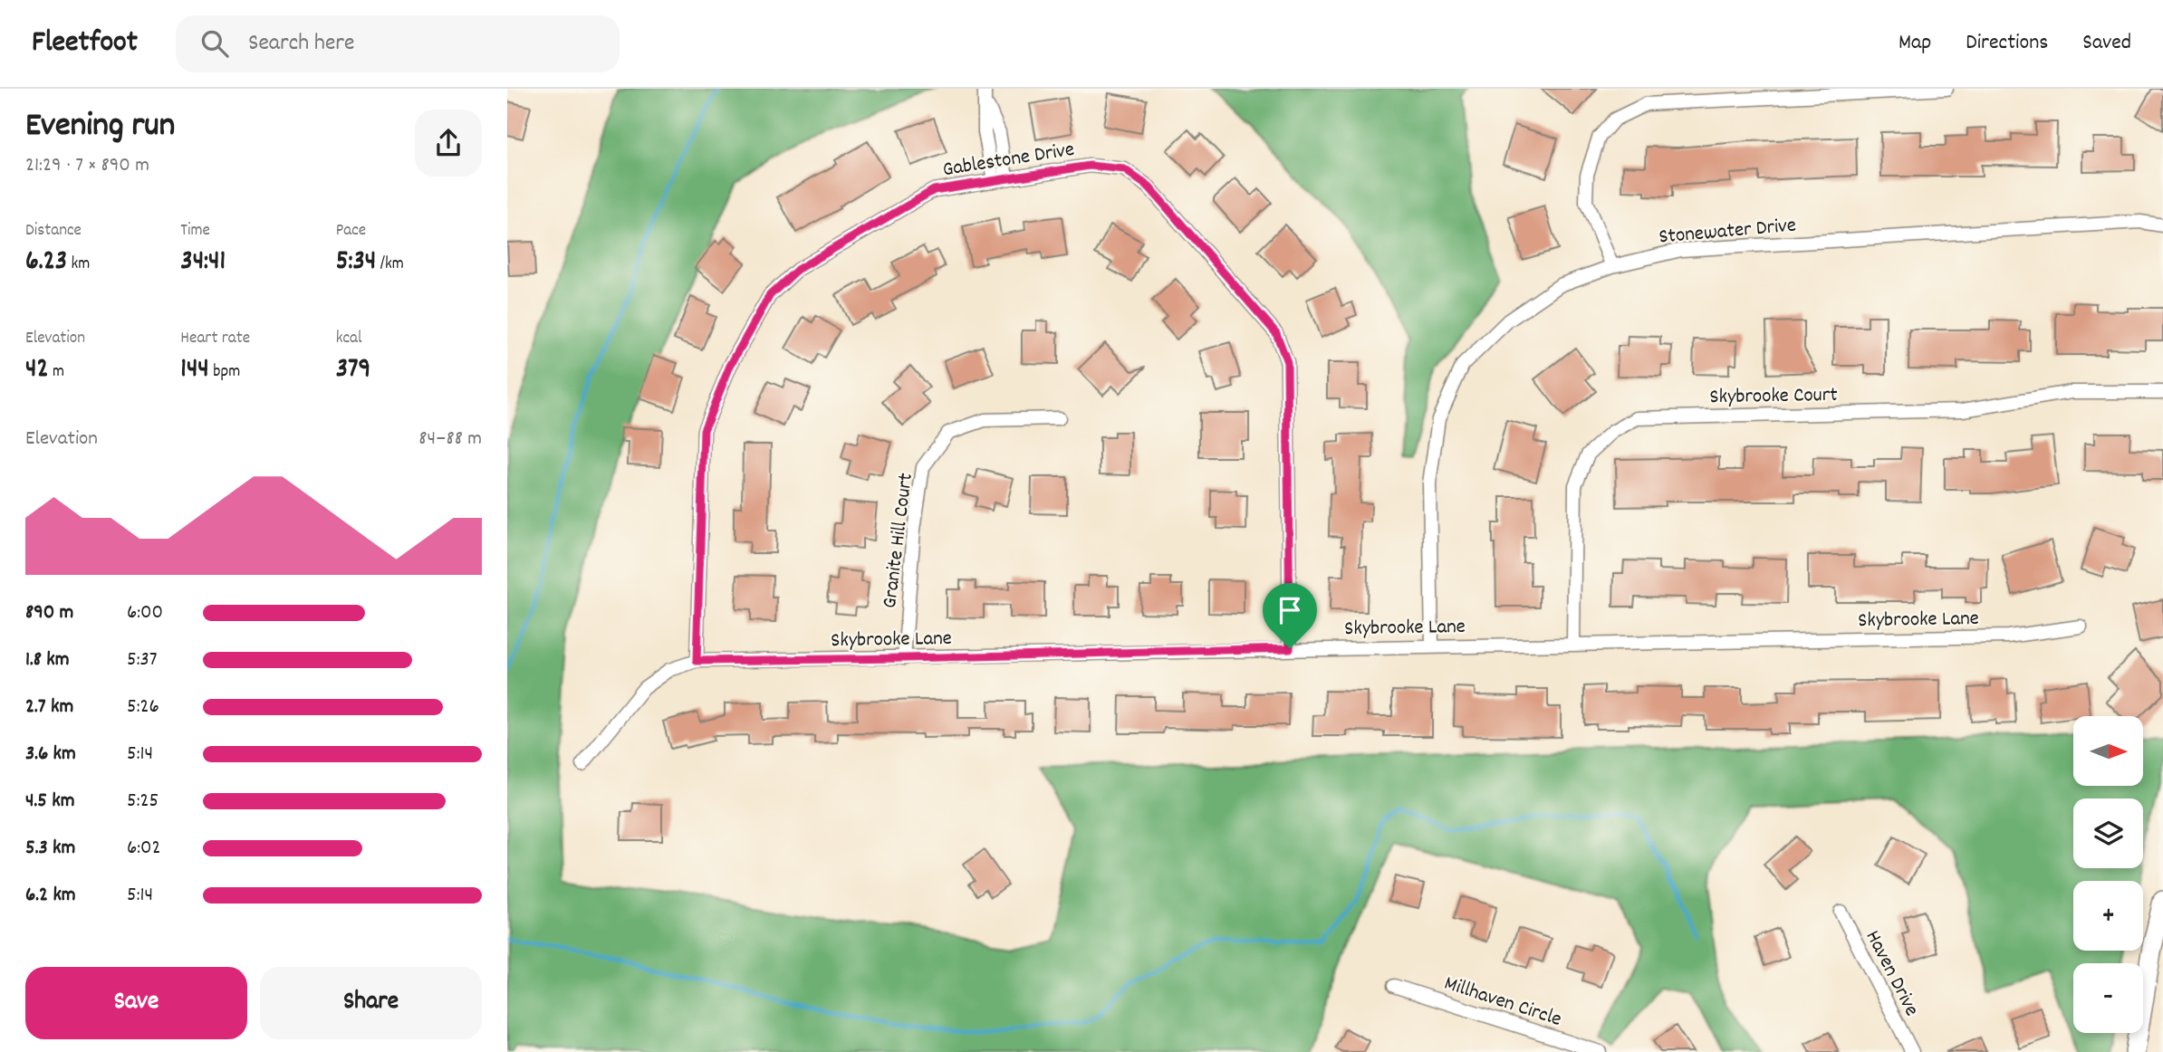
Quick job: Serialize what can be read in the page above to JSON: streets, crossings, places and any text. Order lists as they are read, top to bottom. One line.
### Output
{"streets":{"street":["Gablestone Drive","Stonewater Drive","Skybrooke Court","Granite Hill Court","Skybrooke Lane","Haven Drive","Millhaven Circle"]},"crossings":[["Gablestone Drive","Skybrooke Lane"],["Stonewater Drive","Skybrooke Lane"],["Skybrooke Court","Skybrooke Lane"],["Granite Hill Court","Skybrooke Lane"]],"north":"right","page":{"header":"Fleetfoot","search":"Search here","nav":["Map","Directions","Saved"],"heading":["Evening run","21:29 · 7 × 890 m"],"stats":[["Distance","6.23 km"],["Time","34:41"],["Pace","5:34 /km"],["Elevation","42 m"],["Heart rate","144 bpm"],["kcal","379"]],"chart":["Elevation","84–88 m"],"list":[{"name":"890 m","note":"6:00"},{"name":"1.8 km","note":"5:37"},{"name":"2.7 km","note":"5:26"},{"name":"3.6 km","note":"5:14"},{"name":"4.5 km","note":"5:25"},{"name":"5.3 km","note":"6:02"},{"name":"6.2 km","note":"5:14"}],"map_buttons":["+","−"],"buttons":["Save","Share"]}}
